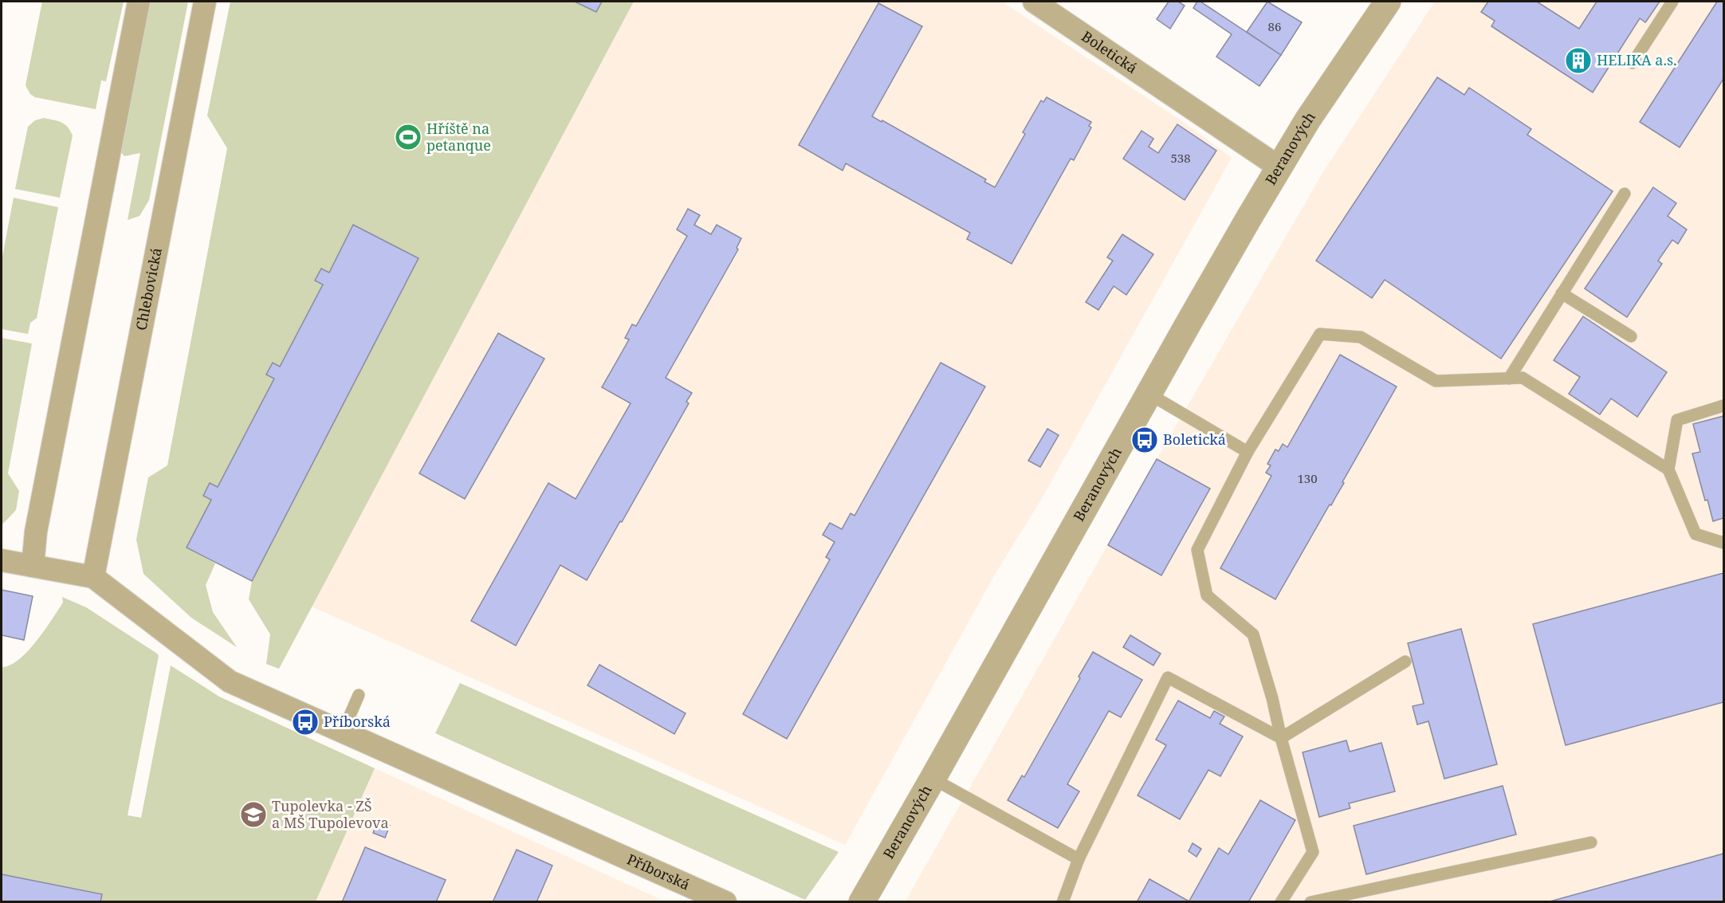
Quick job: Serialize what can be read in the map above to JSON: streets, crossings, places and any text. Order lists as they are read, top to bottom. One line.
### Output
{"streets":{"street":["Boletická","Beranových","Chlebovická","Příborská"]},"crossings":[["Boletická","Beranových"],["Chlebovická","Příborská"]],"places":{"building":["HELIKA a.s."],"sports":["Hříště na petanque"],"bus stop":["Boletická","Příborská"],"school or university":["Tupolevka - ZŠ a MŠ Tupolevova"]},"house_numbers":["86","538","130"]}
